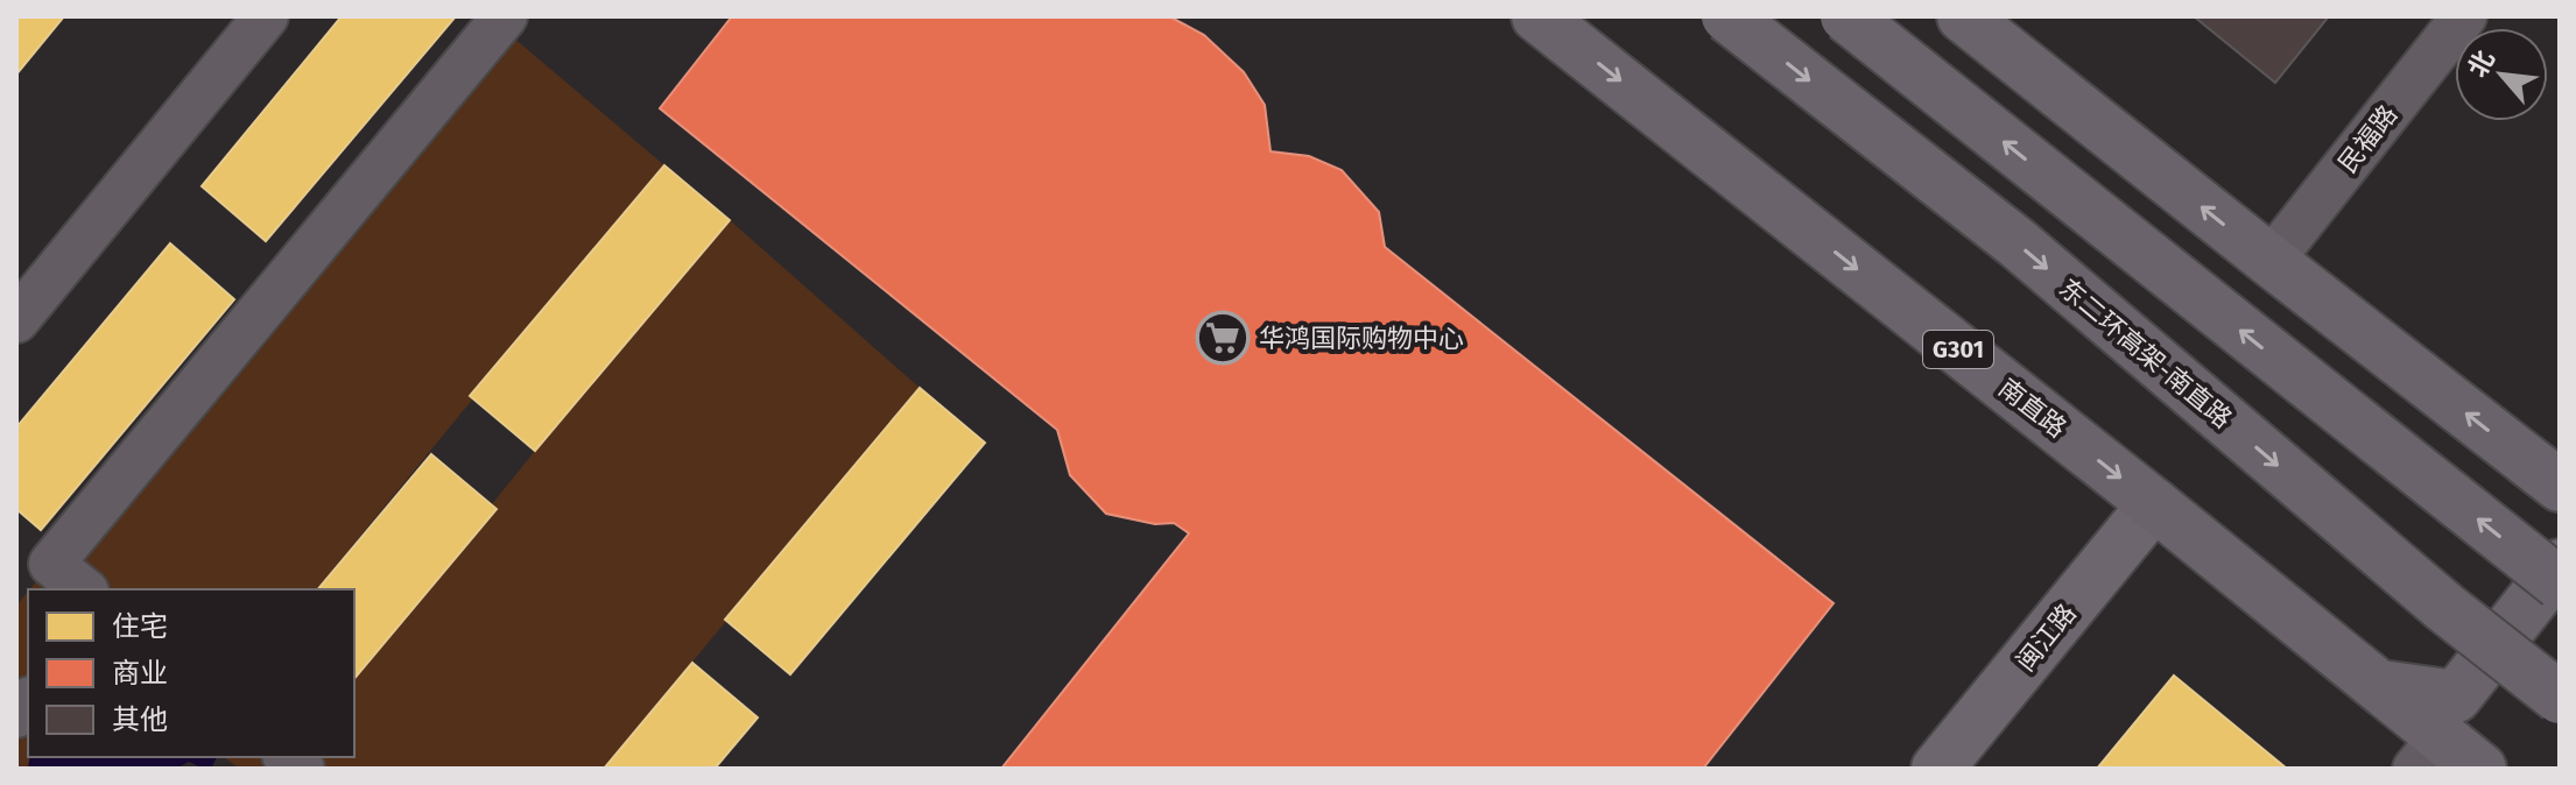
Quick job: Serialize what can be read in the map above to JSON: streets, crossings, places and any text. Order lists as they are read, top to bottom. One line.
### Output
{"streets":{"highway":["G301","东二环高架-南直路","南直路"],"main road":["闽江路"],"street":["民福路"]},"crossings":[["南直路","闽江路"]],"places":{"supermarket":["华鸿国际购物中心"]},"legend":["住宅","商业","其他"],"north":"top left"}
